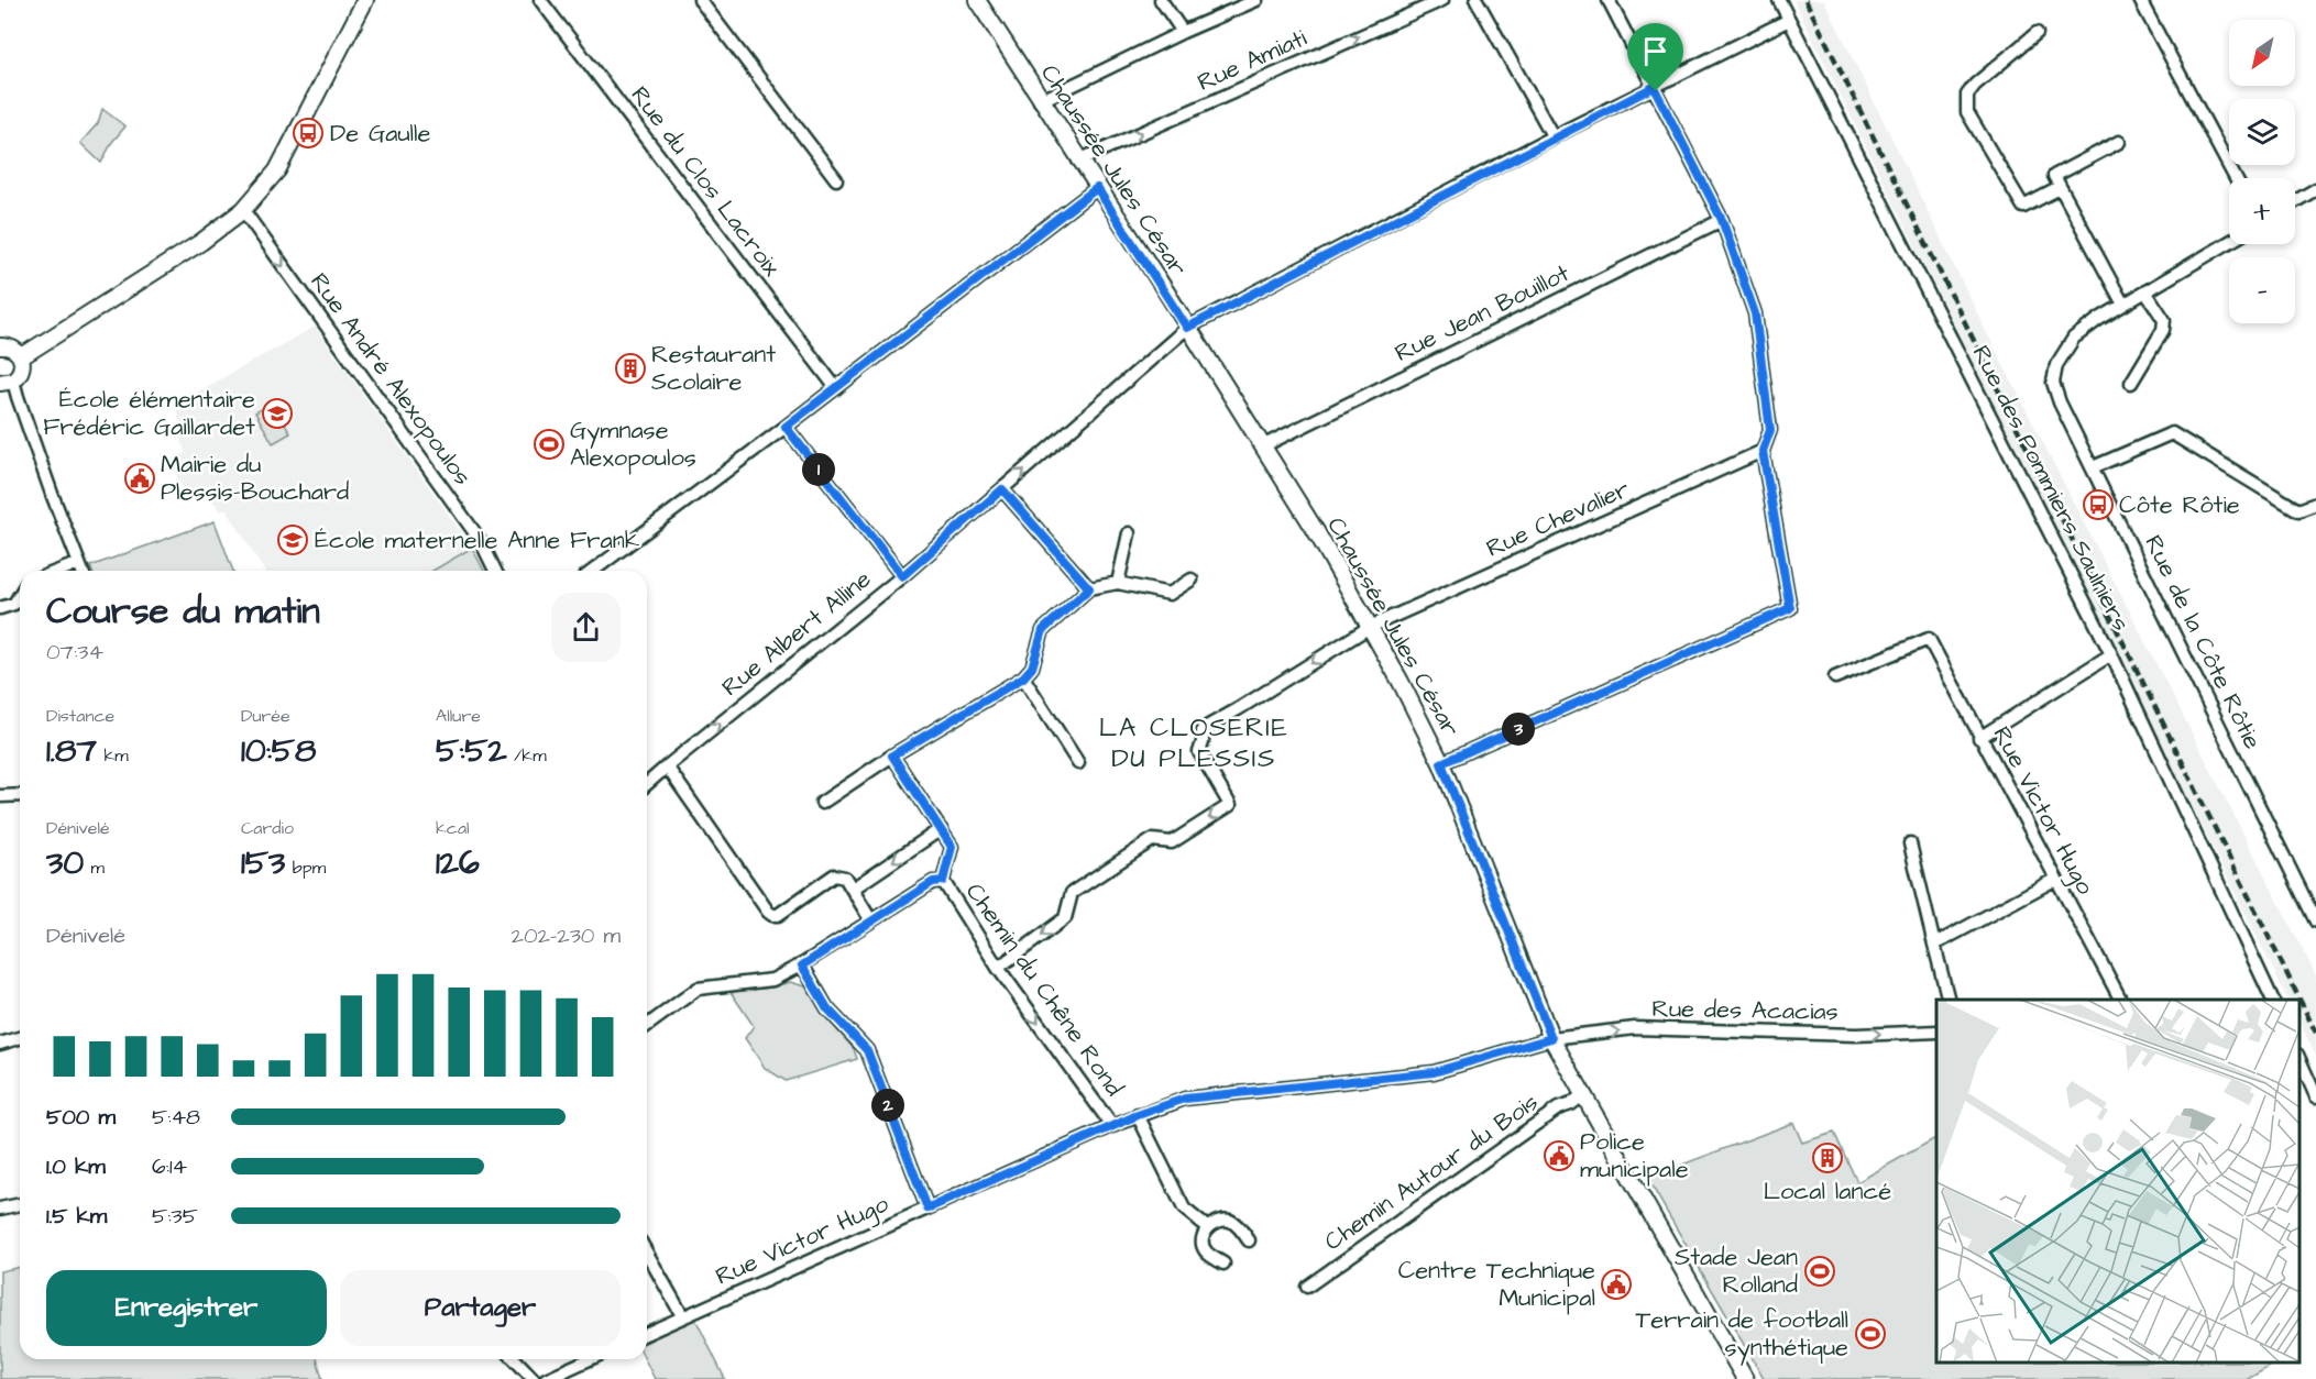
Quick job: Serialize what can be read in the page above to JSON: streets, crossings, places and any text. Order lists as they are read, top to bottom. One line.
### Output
{"streets":{"street":["Rue Amiati","Chaussée Jules César","Rue du Clos Lacroix","Rue Jean Bouillot","Rue André Alexopoulos","Rue des Pommiers Saulniers","Rue Chevalier","Rue Albert Alline","Rue de la Côte Rôtie","Rue Victor Hugo","Chemin du Chêne Rond","Rue des Acacias","Chemin Autour du Bois"]},"crossings":[["Rue Amiati","Chaussée Jules César"],["Chaussée Jules César","Rue Jean Bouillot"],["Chaussée Jules César","Rue Chevalier"],["Chaussée Jules César","Rue Albert Alline"],["Chaussée Jules César","Rue Victor Hugo"],["Chaussée Jules César","Rue des Acacias"],["Chaussée Jules César","Chemin Autour du Bois"],["Rue des Pommiers Saulniers","Rue Albert Alline"],["Rue Chevalier","Chemin du Chêne Rond"],["Rue Victor Hugo","Chemin du Chêne Rond"],["Rue Victor Hugo","Rue des Acacias"]],"one_way":["Rue André Alexopoulos","Rue Chevalier","Rue Albert Alline","Rue des Acacias"],"districts":["LA CLOSERIE DU PLESSIS"],"places":{"bus stop":["De Gaulle","Côte Rôtie"],"building":["Restaurant Scolaire","Local lancé"],"school or university":["École élémentaire Frédéric Gaillardet","École maternelle Anne Frank"],"sports":["Gymnase Alexopoulos","Stade Jean Rolland","Terrain de football synthétique"],"public building":["Mairie du Plessis-Bouchard","Police municipale","Centre Technique Municipal"]},"north":"bottom left","page":{"map_buttons":["+","−"],"pins":["1","3","2"],"heading":["Course du matin","07:34"],"stats":[["Distance","1.87 km"],["Durée","10:58"],["Allure","5:52 /km"],["Dénivelé","30 m"],["Cardio","153 bpm"],["kcal","126"]],"chart":["Dénivelé","202–230 m"],"list":[{"name":"500 m","note":"5:48"},{"name":"1.0 km","note":"6:14"},{"name":"1.5 km","note":"5:35"}],"buttons":["Enregistrer","Partager"]}}
